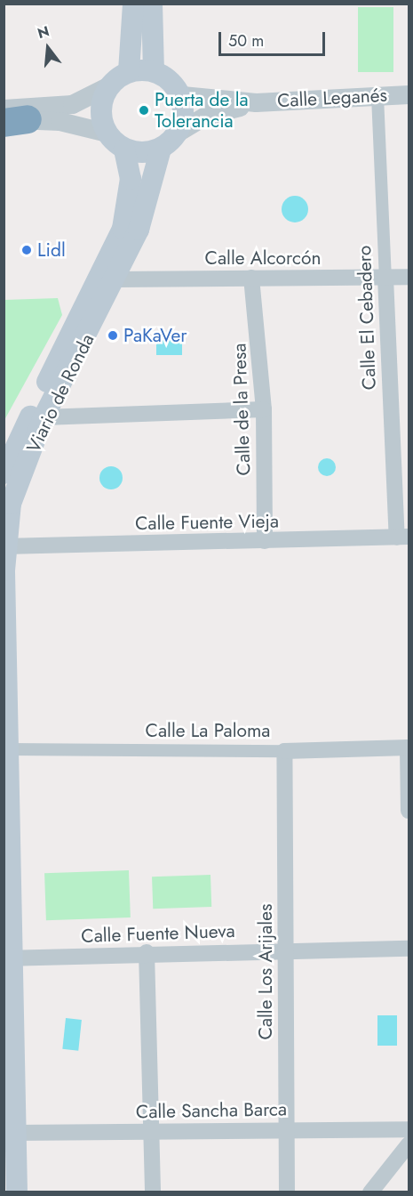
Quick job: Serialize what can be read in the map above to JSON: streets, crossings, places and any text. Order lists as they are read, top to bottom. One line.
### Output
{"streets":{"main road":["Calle Leganés","Viario de Ronda"],"street":["Calle Alcorcón","Calle El Cebadero","Calle de la Presa","Calle Fuente Vieja","Calle La Paloma","Calle Fuente Nueva","Calle Los Arijales","Calle Sancha Barca"]},"crossings":[["Calle Leganés","Calle El Cebadero"],["Calle Leganés","Viario de Ronda"],["Calle Alcorcón","Calle El Cebadero"],["Calle Alcorcón","Viario de Ronda"],["Calle Alcorcón","Calle de la Presa"],["Calle El Cebadero","Calle Fuente Vieja"],["Viario de Ronda","Calle Fuente Vieja"],["Viario de Ronda","Calle La Paloma"],["Viario de Ronda","Calle Fuente Nueva"],["Viario de Ronda","Calle Sancha Barca"],["Calle de la Presa","Calle Fuente Vieja"],["Calle La Paloma","Calle Los Arijales"],["Calle Fuente Nueva","Calle Los Arijales"],["Calle Los Arijales","Calle Sancha Barca"]],"places":["Puerta de la Tolerancia","Lidl","PaKaVer"],"scale_bar":"50 m","north":"top"}
